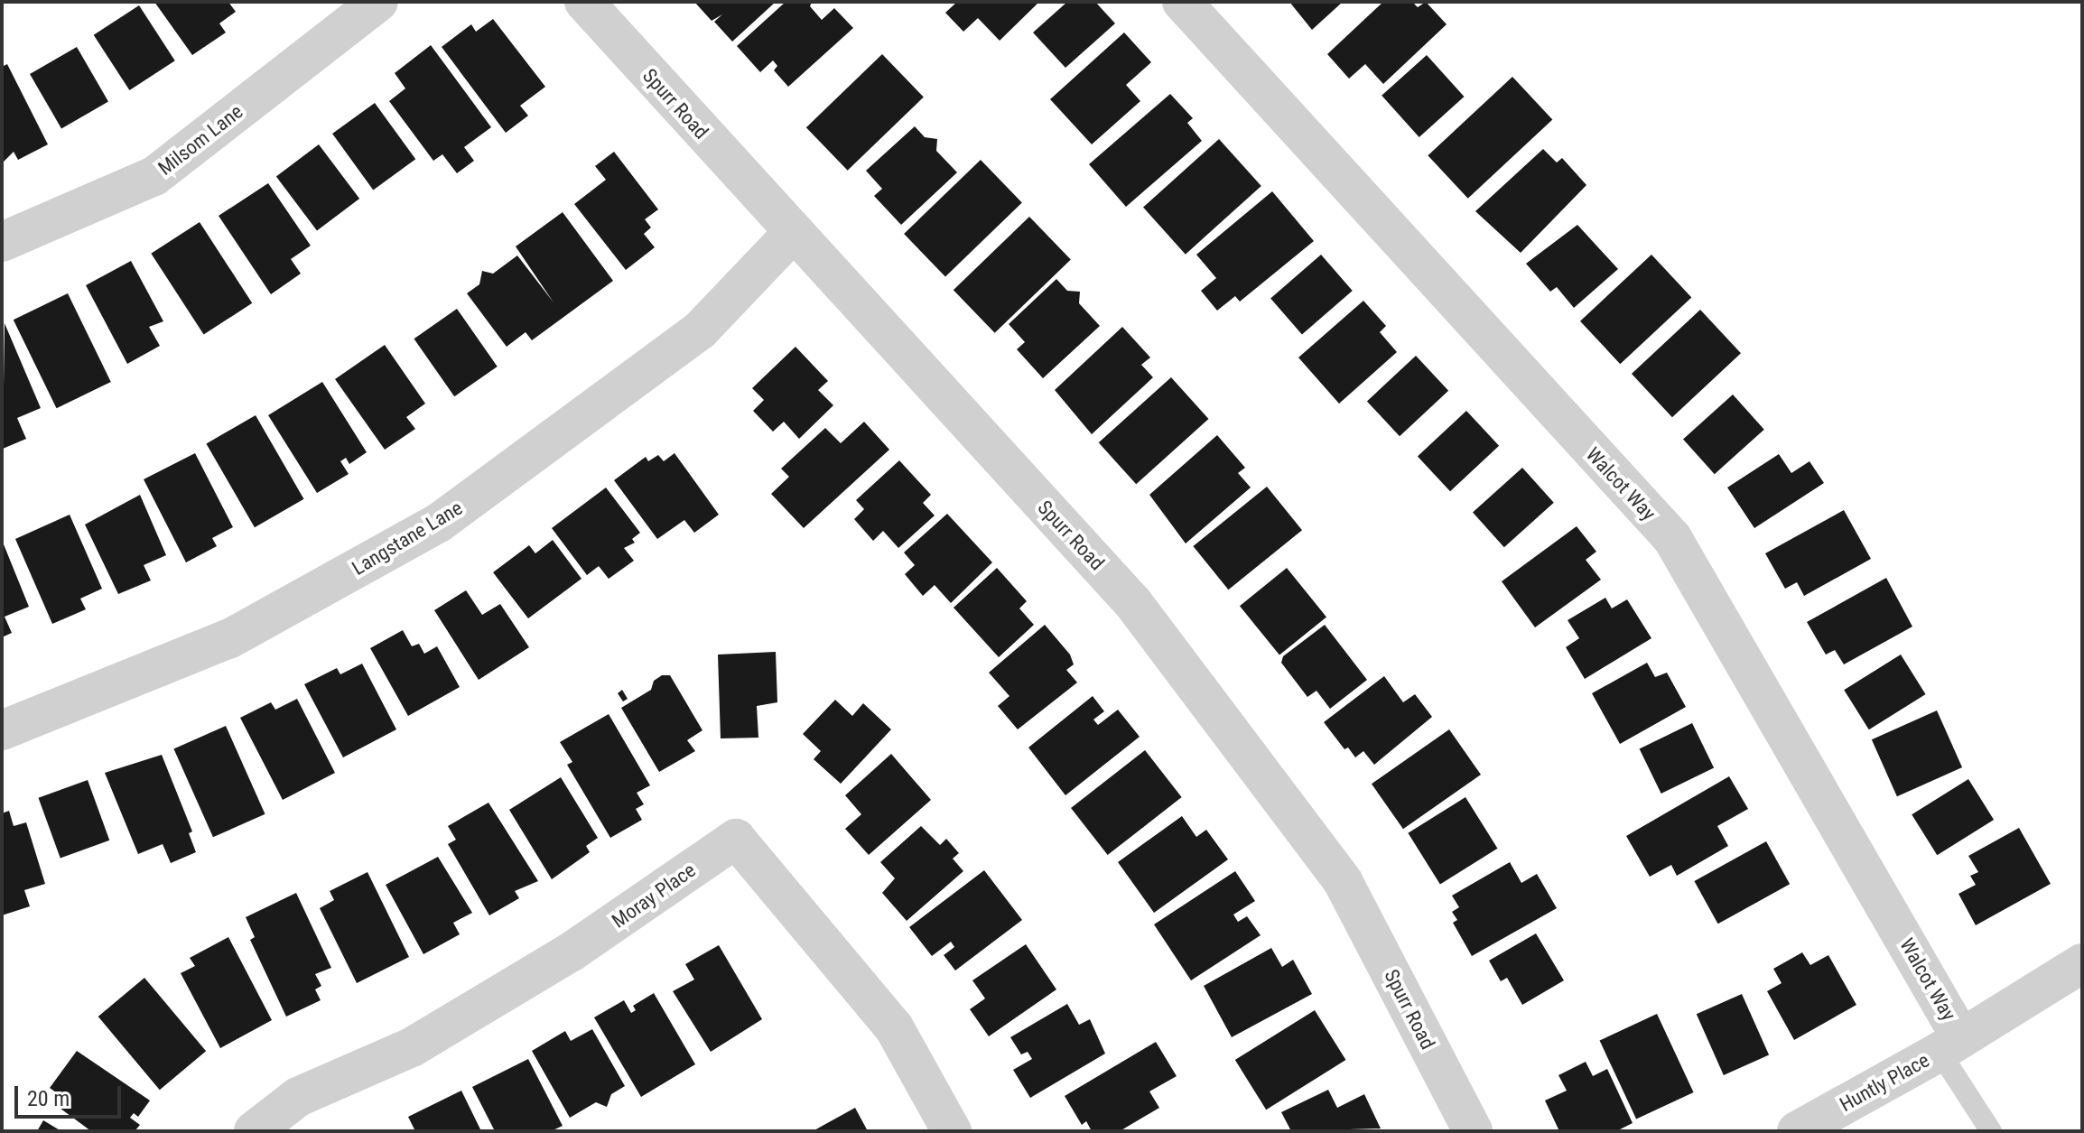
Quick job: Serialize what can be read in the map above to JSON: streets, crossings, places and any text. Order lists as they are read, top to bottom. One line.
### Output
{"streets":{"street":["Spurr Road","Milsom Lane","Walcot Way","Langstane Lane","Moray Place","Huntly Place"]},"crossings":[["Spurr Road","Langstane Lane"],["Walcot Way","Huntly Place"]],"scale_bar":"20 m"}
